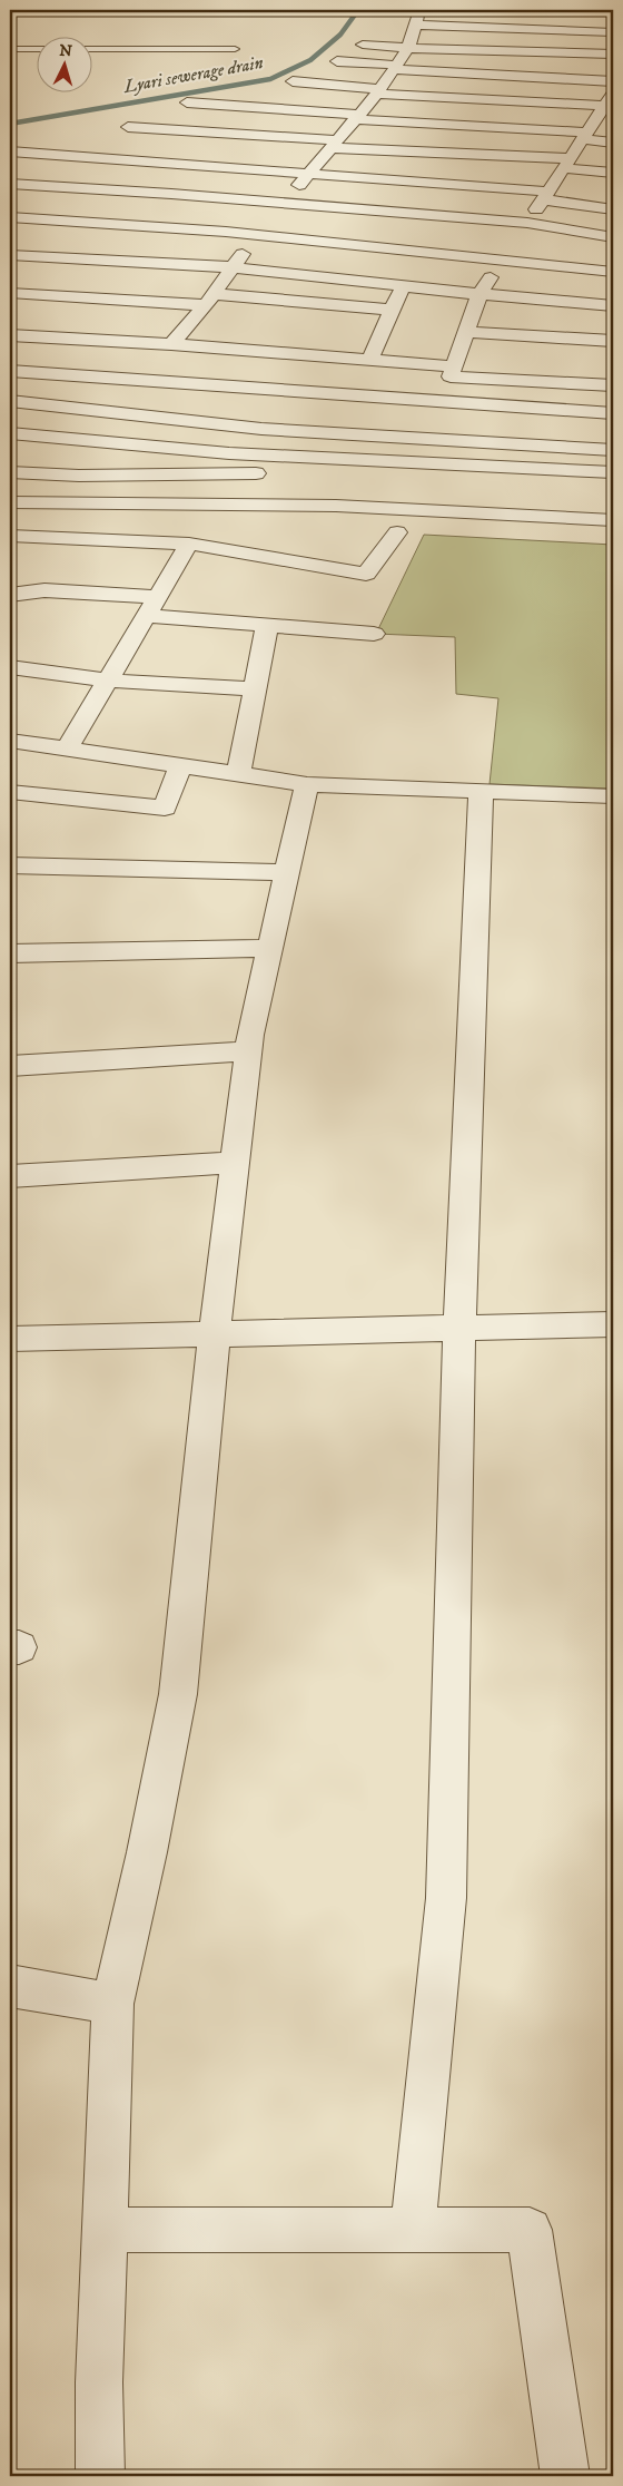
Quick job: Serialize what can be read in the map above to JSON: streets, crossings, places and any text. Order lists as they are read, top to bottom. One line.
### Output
{"water":["Lyari sewerage drain"],"north":"top"}
